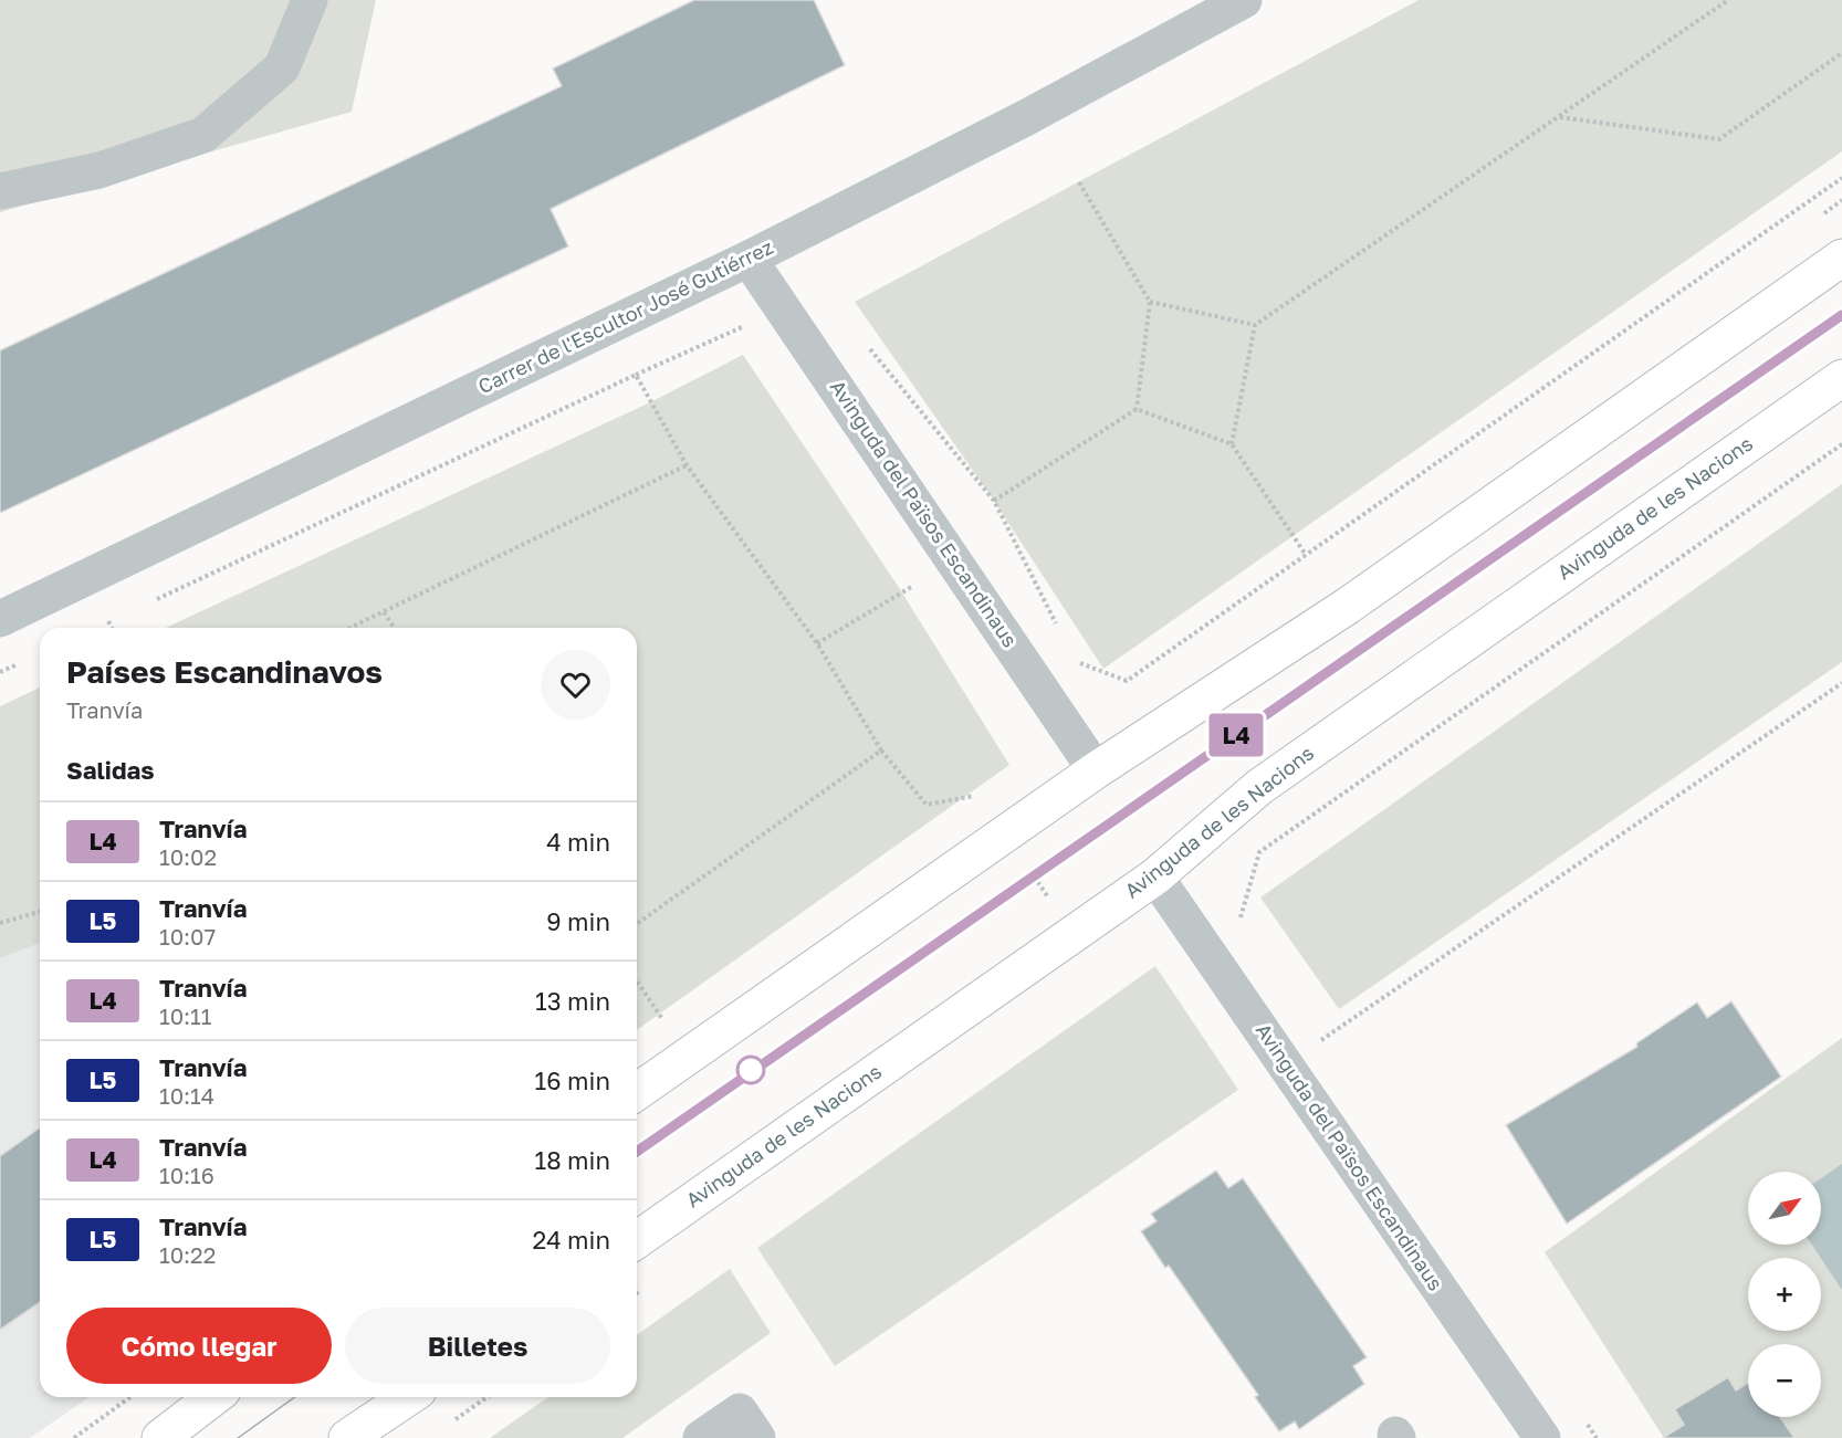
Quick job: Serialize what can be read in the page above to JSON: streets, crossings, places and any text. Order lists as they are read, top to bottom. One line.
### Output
{"streets":{"main road":["Avinguda de les Nacions"],"street":["Carrer de l'Escultor José Gutiérrez","Avinguda del Països Escandinaus"]},"crossings":[["Carrer de l'Escultor José Gutiérrez","Avinguda del Països Escandinaus"],["Avinguda de les Nacions","Avinguda del Països Escandinaus"]],"lines":["tram line L4"],"north":"top right","page":{"on_map":"L4","heading":[["Países Escandinavos","Tranvía"],"Salidas"],"list":[{"mark":"L4","name":"Tranvía","note":"10:02","value":"4 min"},{"mark":"L5","name":"Tranvía","note":"10:07","value":"9 min"},{"mark":"L4","name":"Tranvía","note":"10:11","value":"13 min"},{"mark":"L5","name":"Tranvía","note":"10:14","value":"16 min"},{"mark":"L4","name":"Tranvía","note":"10:16","value":"18 min"},{"mark":"L5","name":"Tranvía","note":"10:22","value":"24 min"}],"map_buttons":["+","−"],"buttons":["Cómo llegar","Billetes"]}}
